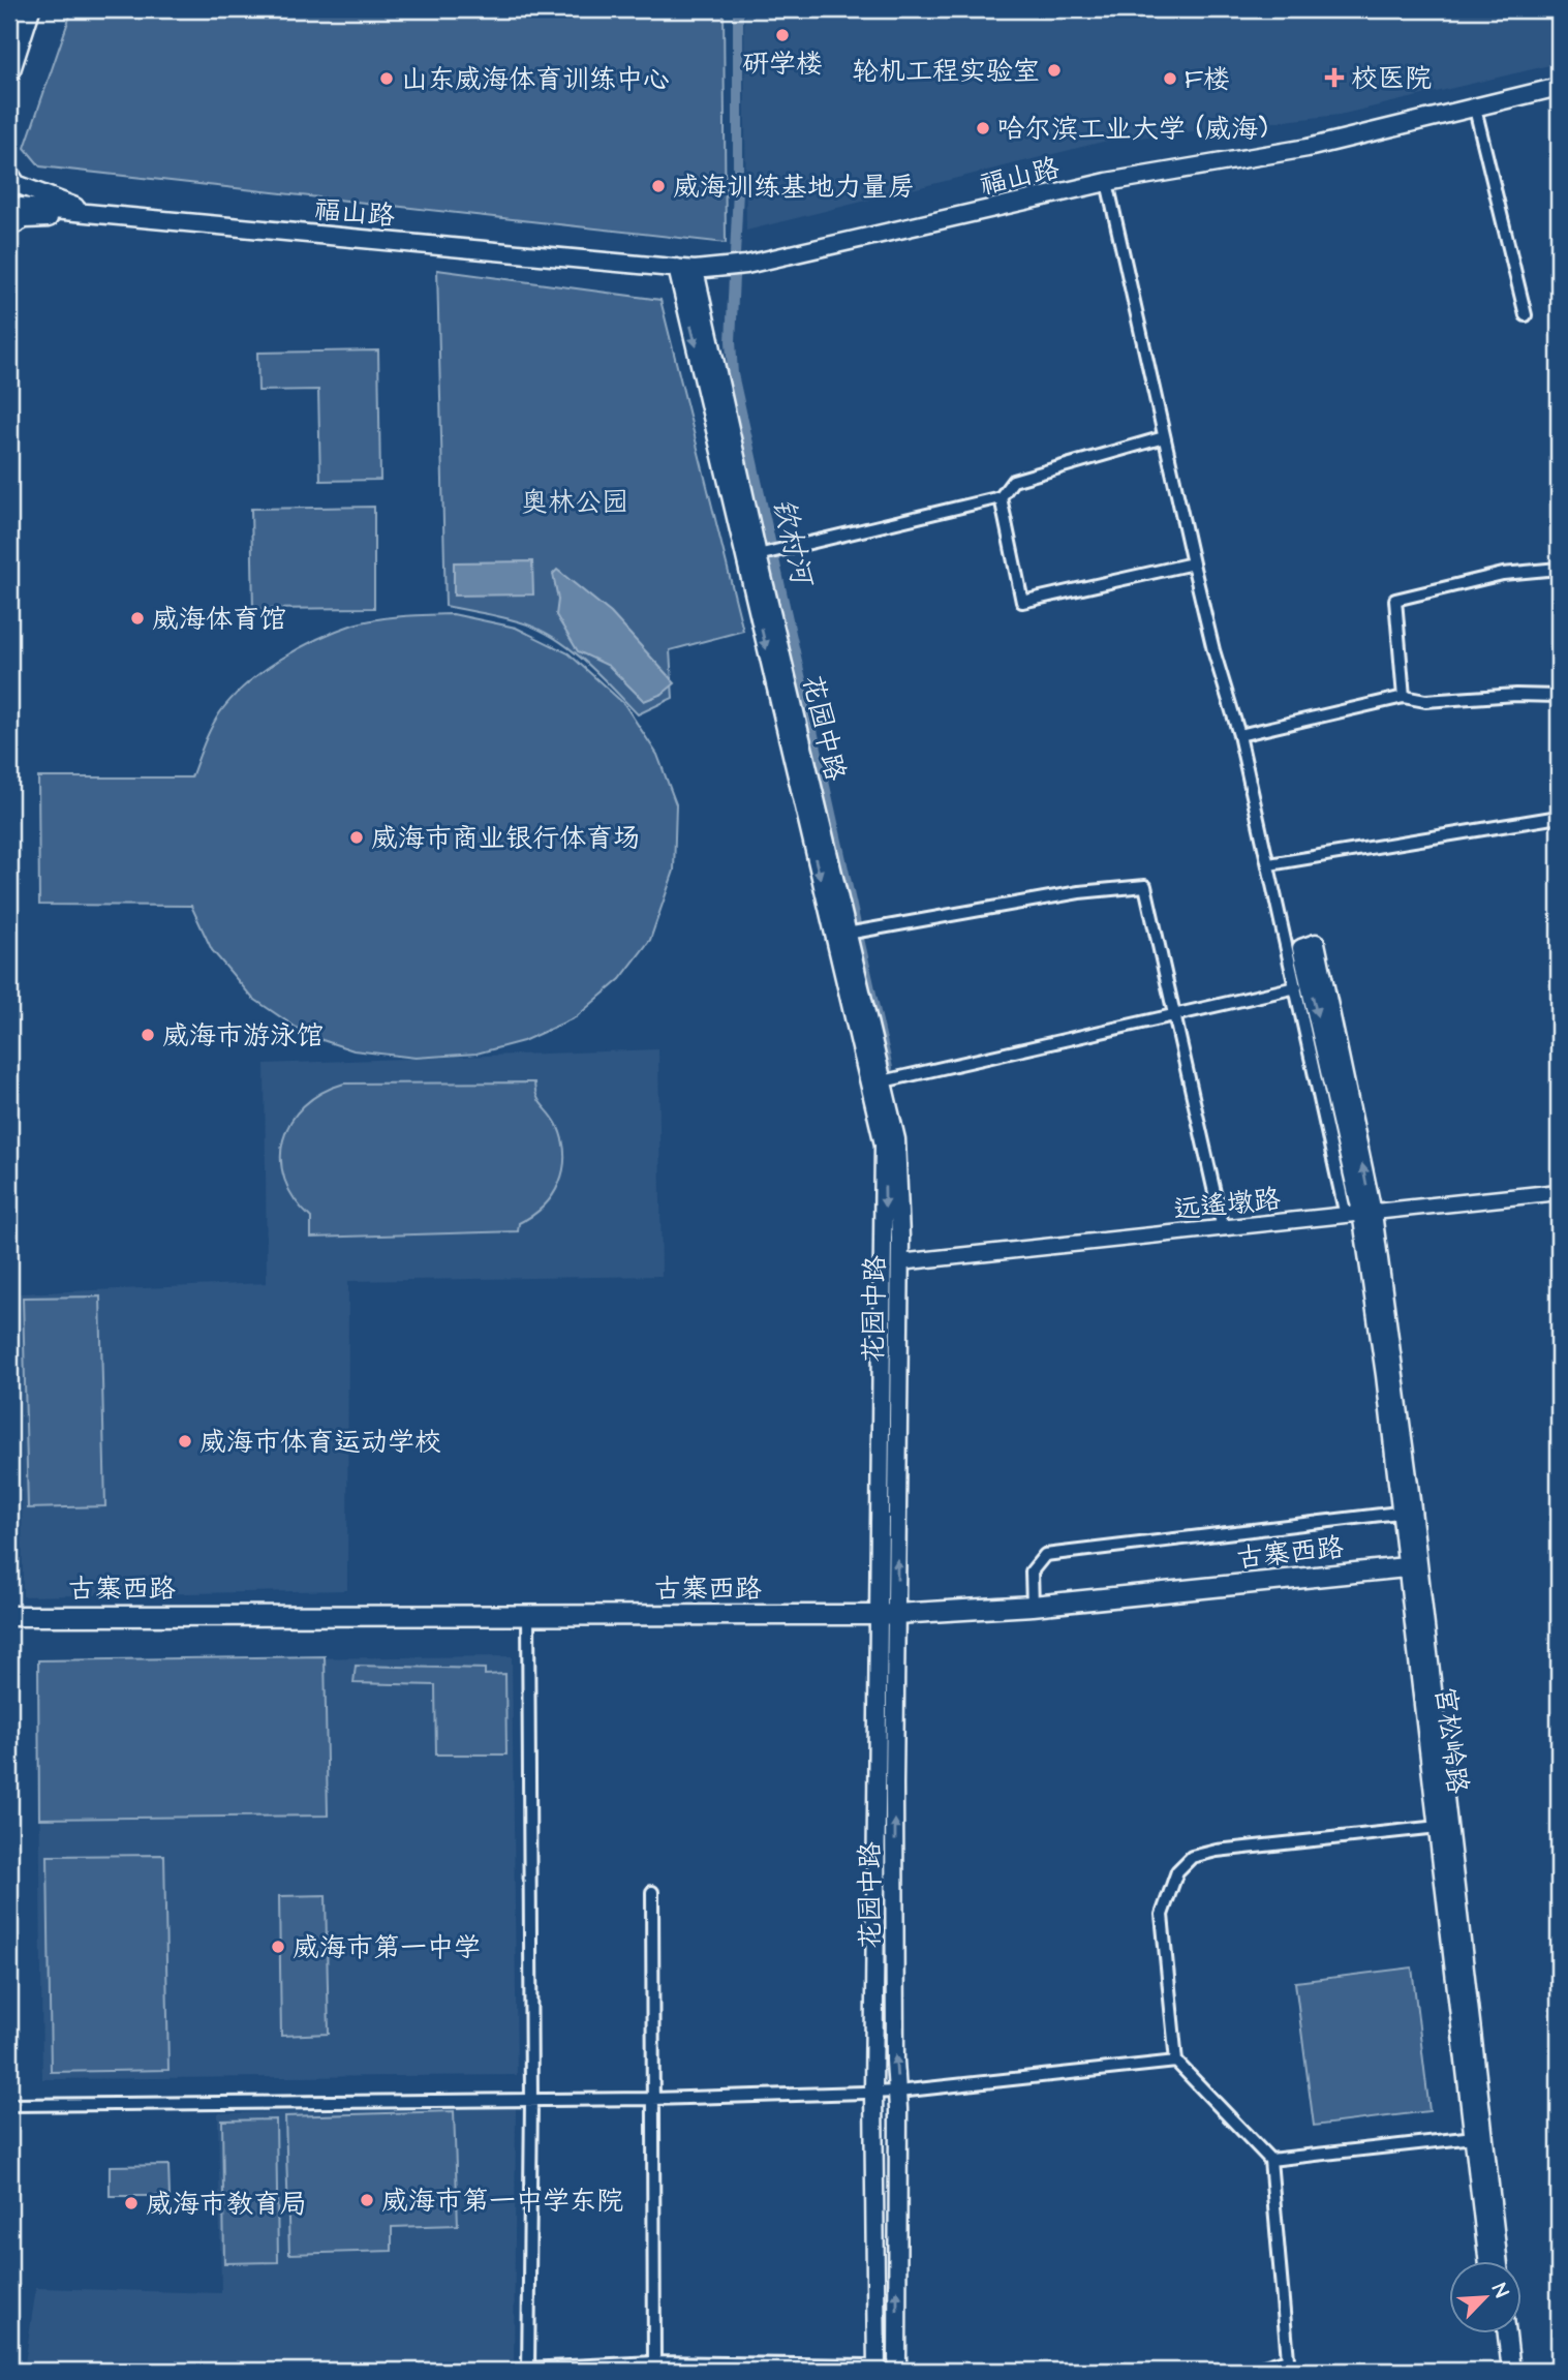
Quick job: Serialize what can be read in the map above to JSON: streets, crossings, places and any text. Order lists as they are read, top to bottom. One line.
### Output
{"streets":{"main road":["福山路","花园中路","古寨西路","宫松岭路"],"street":["远遥墩路"]},"crossings":[["福山路","花园中路"],["花园中路","远遥墩路"],["花园中路","古寨西路"],["远遥墩路","宫松岭路"],["古寨西路","宫松岭路"]],"water":["钦村河"],"parks":["奥林公园"],"places":{"other":["研学楼","轮机工程实验室","山东威海体育训练中心","F楼","哈尔滨工业大学 (威海)","威海训练基地力量房","威海体育馆","威海市商业银行体育场","威海市游泳馆","威海市体育运动学校","威海市第一中学","威海市第一中学东院","威海市教育局"],"health":["校医院"]},"north":"top right"}
